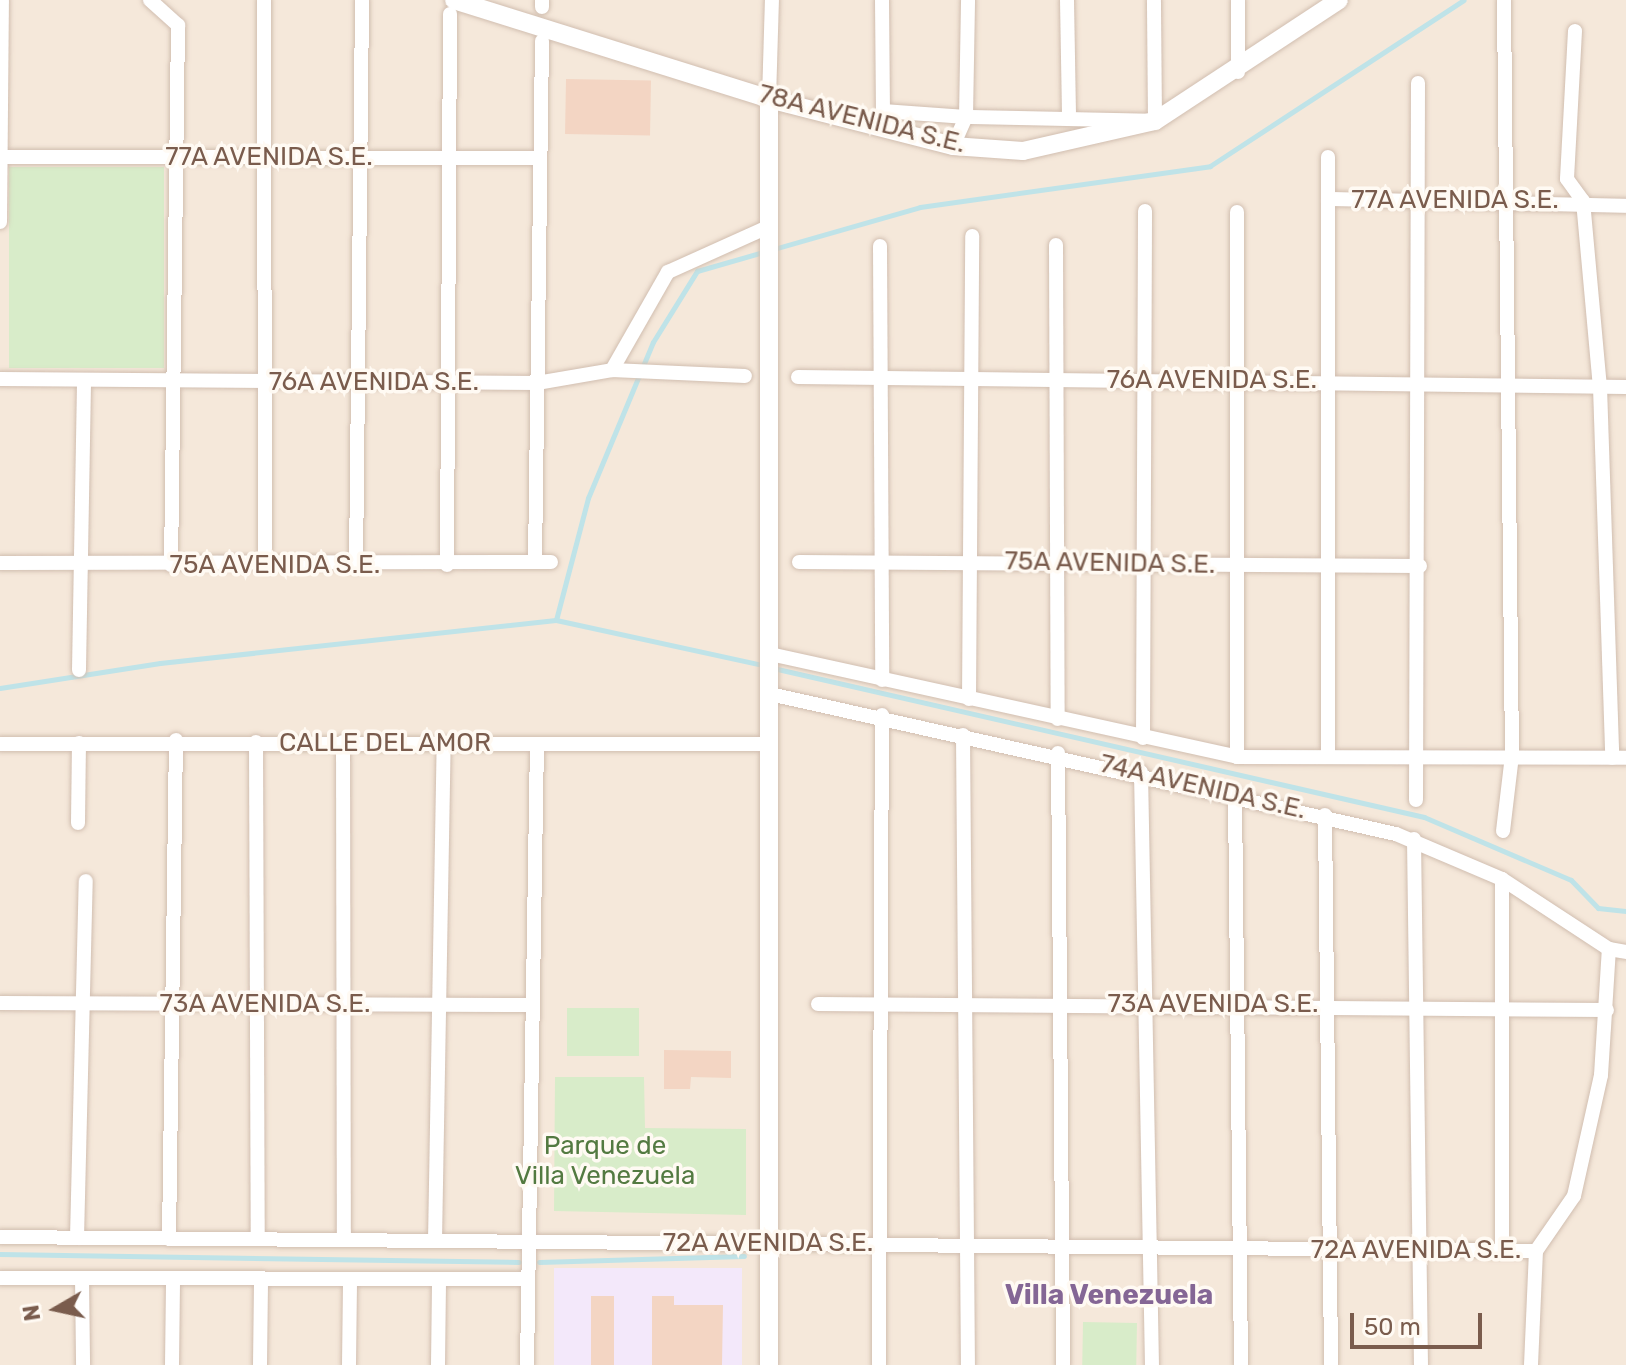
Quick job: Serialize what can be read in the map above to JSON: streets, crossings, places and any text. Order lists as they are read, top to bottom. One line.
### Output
{"streets":{"street":["78A AVENIDA S.E.","77A AVENIDA S.E.","76A AVENIDA S.E.","75A AVENIDA S.E.","CALLE DEL AMOR","74A AVENIDA S.E.","73A AVENIDA S.E.","72A AVENIDA S.E."]},"districts":["Villa Venezuela"],"parks":["Parque de Villa Venezuela"],"scale_bar":"50 m","north":"left"}
